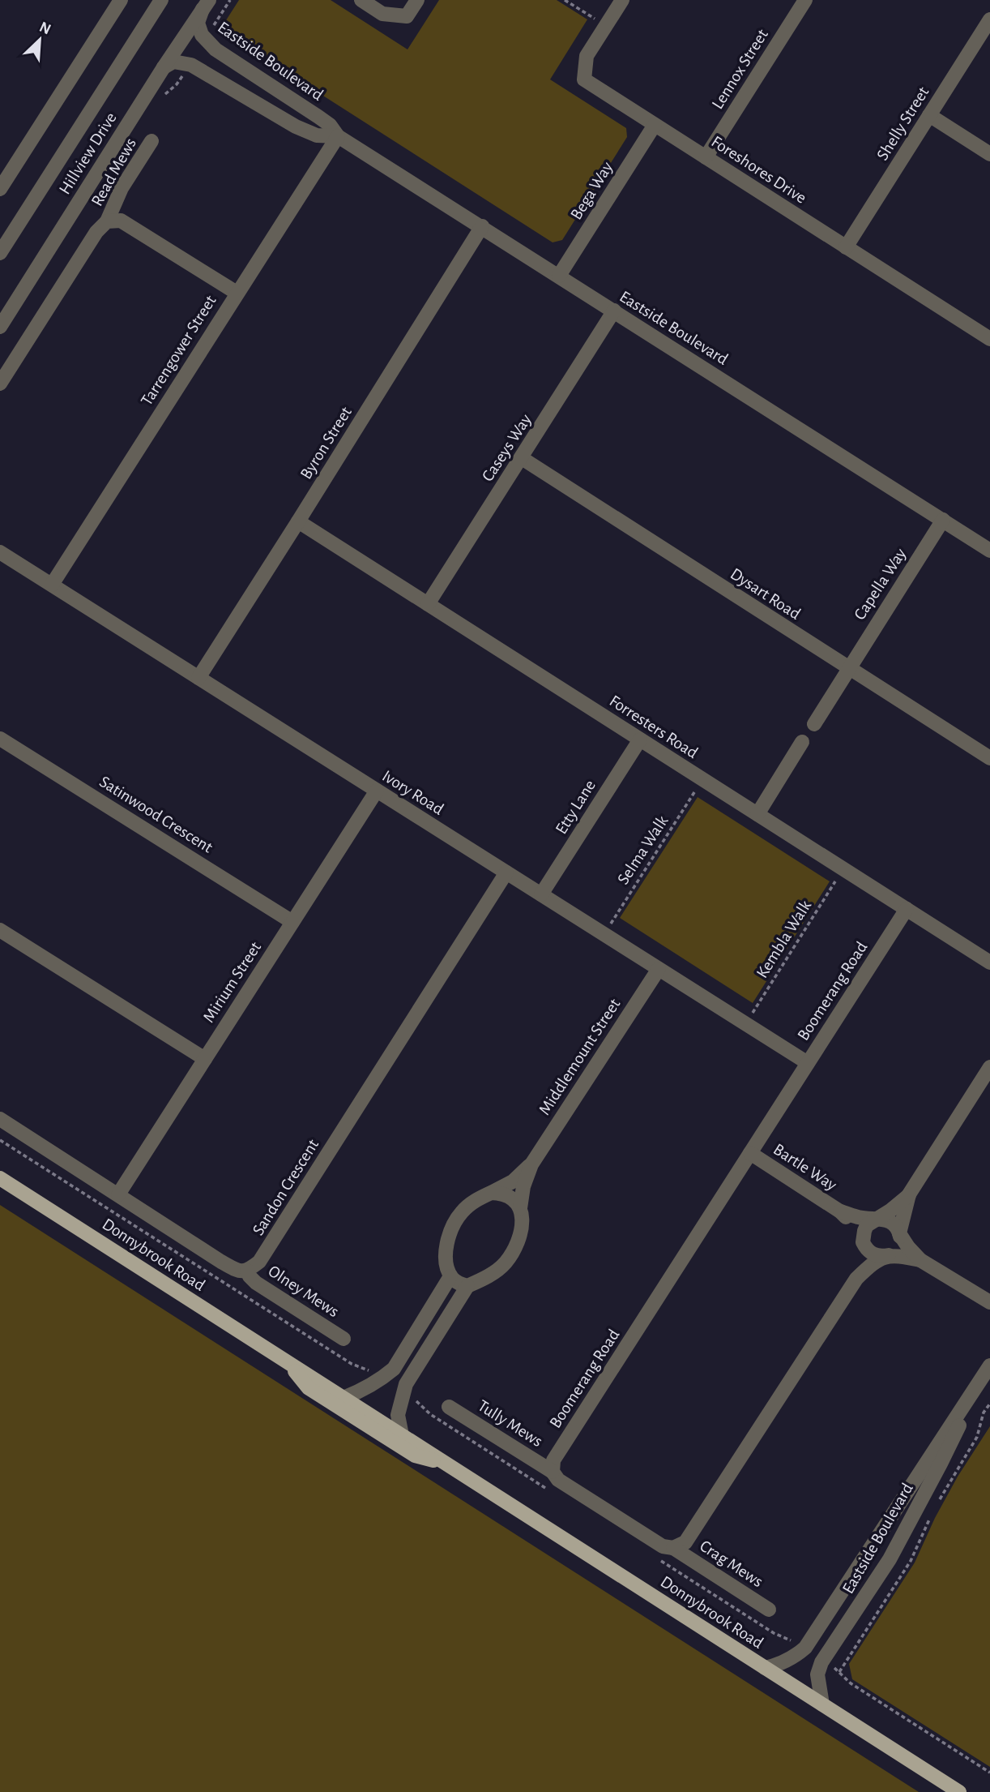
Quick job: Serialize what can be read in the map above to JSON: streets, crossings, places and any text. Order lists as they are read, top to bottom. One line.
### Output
{"streets":{"main road":["Donnybrook Road"],"street":["Eastside Boulevard","Lennox Street","Shelly Street","Hillview Drive","Foreshores Drive","Read Mews","Bega Way","Tarrengower Street","Byron Street","Caseys Way","Capella Way","Dysart Road","Forresters Road","Ivory Road","Etty Lane","Satinwood Crescent","Mirium Street","Boomerang Road","Middlemount Street","Bartle Way","Sandon Crescent","Olney Mews","Tully Mews","Crag Mews"],"path":["Selma Walk","Kembla Walk"]},"crossings":[["Eastside Boulevard","Hillview Drive"],["Eastside Boulevard","Bega Way"],["Eastside Boulevard","Tarrengower Street"],["Eastside Boulevard","Byron Street"],["Eastside Boulevard","Caseys Way"],["Eastside Boulevard","Capella Way"],["Eastside Boulevard","Donnybrook Road"],["Lennox Street","Foreshores Drive"],["Shelly Street","Foreshores Drive"],["Foreshores Drive","Bega Way"],["Tarrengower Street","Ivory Road"],["Byron Street","Forresters Road"],["Byron Street","Ivory Road"],["Caseys Way","Dysart Road"],["Caseys Way","Forresters Road"],["Capella Way","Dysart Road"],["Forresters Road","Etty Lane"],["Forresters Road","Selma Walk"],["Forresters Road","Kembla Walk"],["Forresters Road","Boomerang Road"],["Ivory Road","Etty Lane"],["Ivory Road","Selma Walk"],["Ivory Road","Kembla Walk"],["Ivory Road","Mirium Street"],["Ivory Road","Boomerang Road"],["Ivory Road","Middlemount Street"],["Ivory Road","Sandon Crescent"],["Satinwood Crescent","Mirium Street"],["Boomerang Road","Bartle Way"],["Boomerang Road","Tully Mews"],["Sandon Crescent","Olney Mews"]],"north":"top right"}
